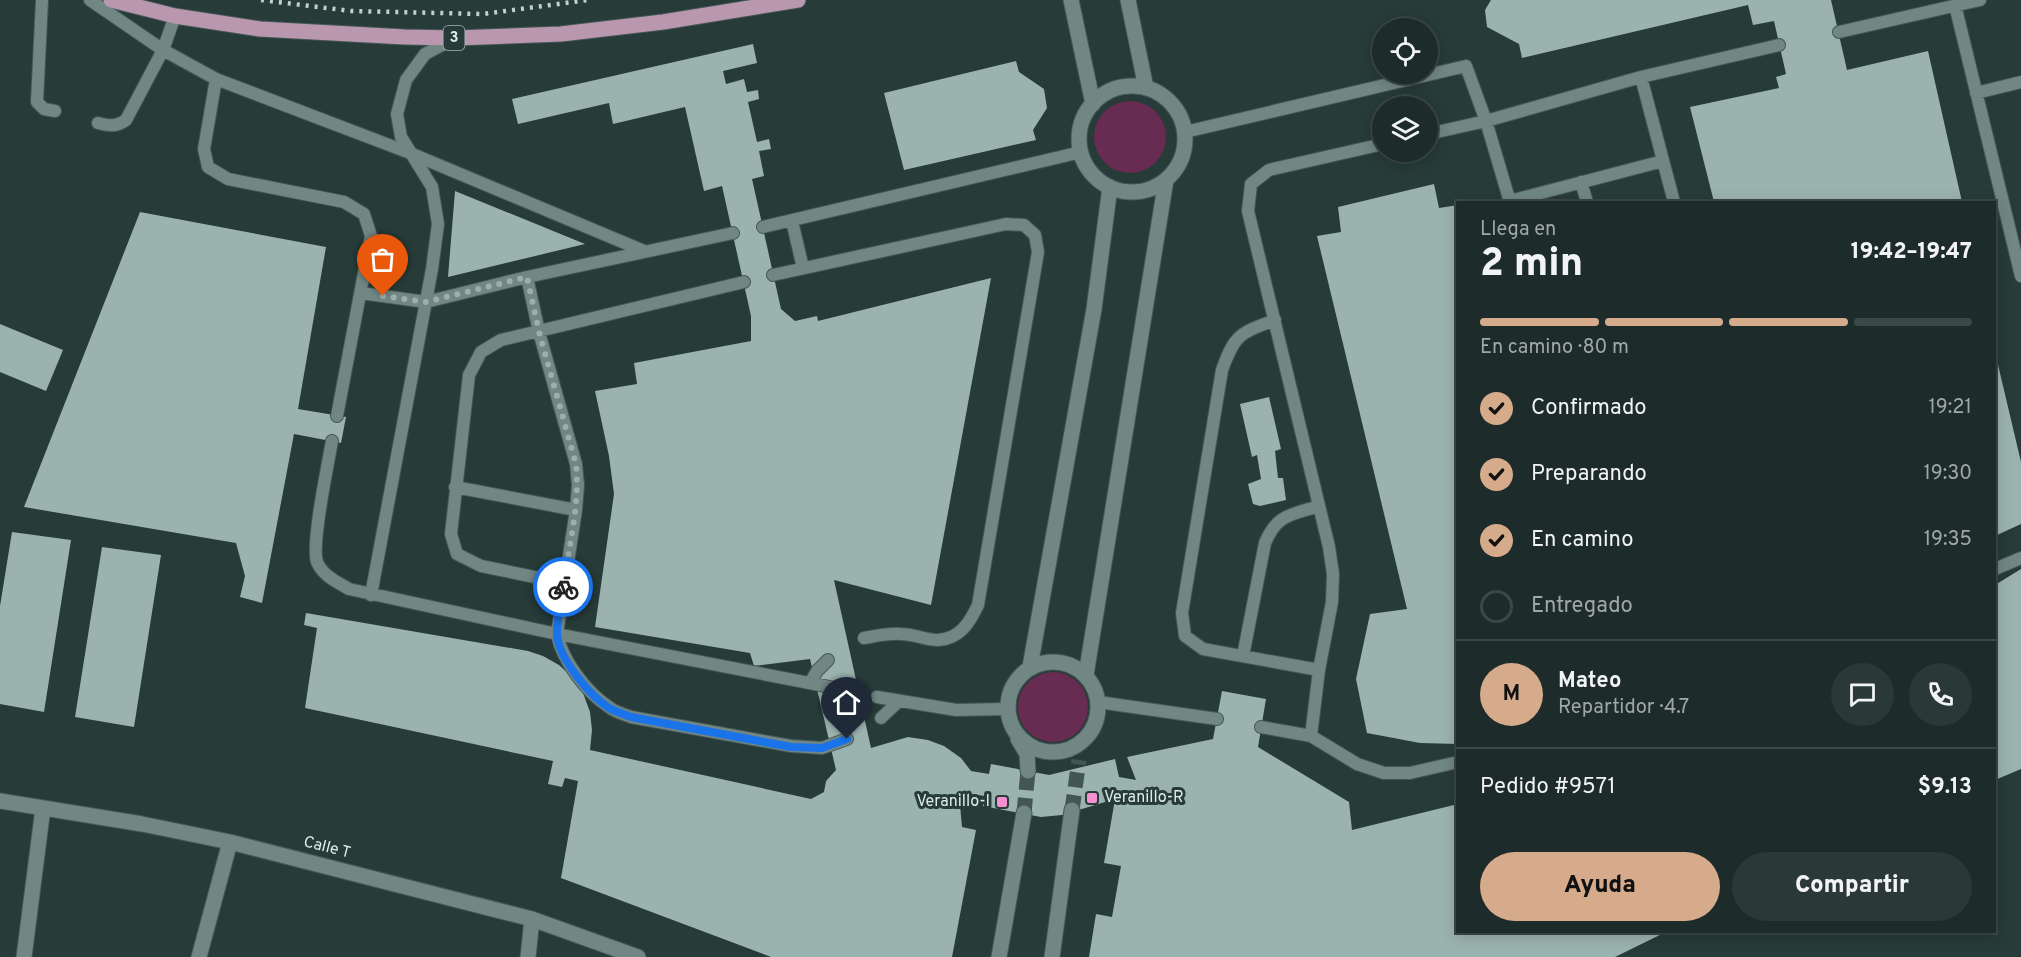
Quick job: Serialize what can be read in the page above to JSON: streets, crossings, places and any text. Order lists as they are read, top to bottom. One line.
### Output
{"streets":{"main road":["3"],"street":["Calle T"]},"places":{"transit":["Veranillo-R","Veranillo-I"]},"page":{"heading":["2 min","Llega en","19:42–19:47"],"panel":["Mateo","Repartidor · 4.7","Pedido #9571","$9.13"],"bar":"En camino · 80 m","list":[["Confirmado","19:21"],["Preparando","19:30"],["En camino","19:35"],"Entregado"],"round":"M","buttons":["Ayuda","Compartir"]}}
